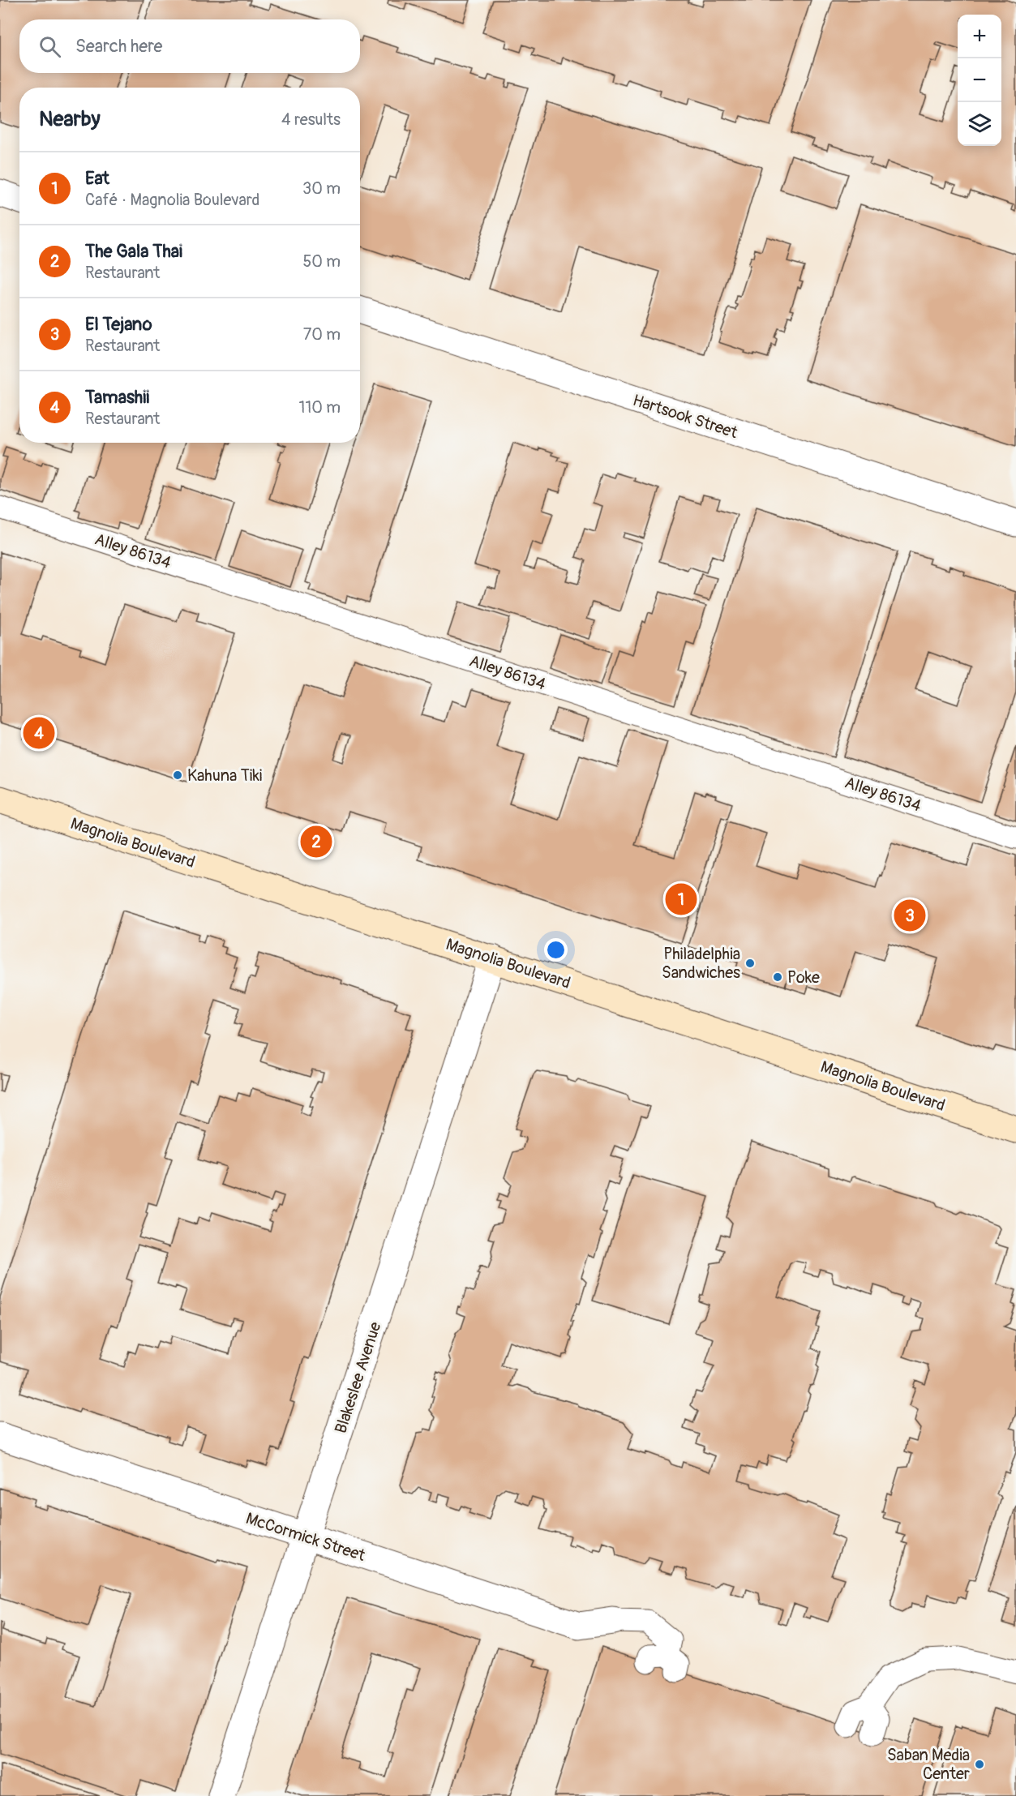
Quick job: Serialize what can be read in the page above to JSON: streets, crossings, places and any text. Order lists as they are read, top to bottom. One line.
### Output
{"streets":{"main road":["Magnolia Boulevard"],"street":["Hartsook Street","Blakeslee Avenue","McCormick Street"],"lane":["Alley 86134"]},"crossings":[["Magnolia Boulevard","Blakeslee Avenue"],["Blakeslee Avenue","McCormick Street"]],"places":["Kahuna Tiki","Philadelphia Sandwiches","Poke","Saban Media Center"],"page":{"map_buttons":["+","−"],"search":"Search here","heading":["Nearby","4 results"],"list":[{"mark":"1","name":"Eat","note":"Café · Magnolia Boulevard","value":"30 m"},{"mark":"2","name":"The Gala Thai","note":"Restaurant","value":"50 m"},{"mark":"3","name":"El Tejano","note":"Restaurant","value":"70 m"},{"mark":"4","name":"Tamashii","note":"Restaurant","value":"110 m"}],"pins":["4","2","1","3"]}}
